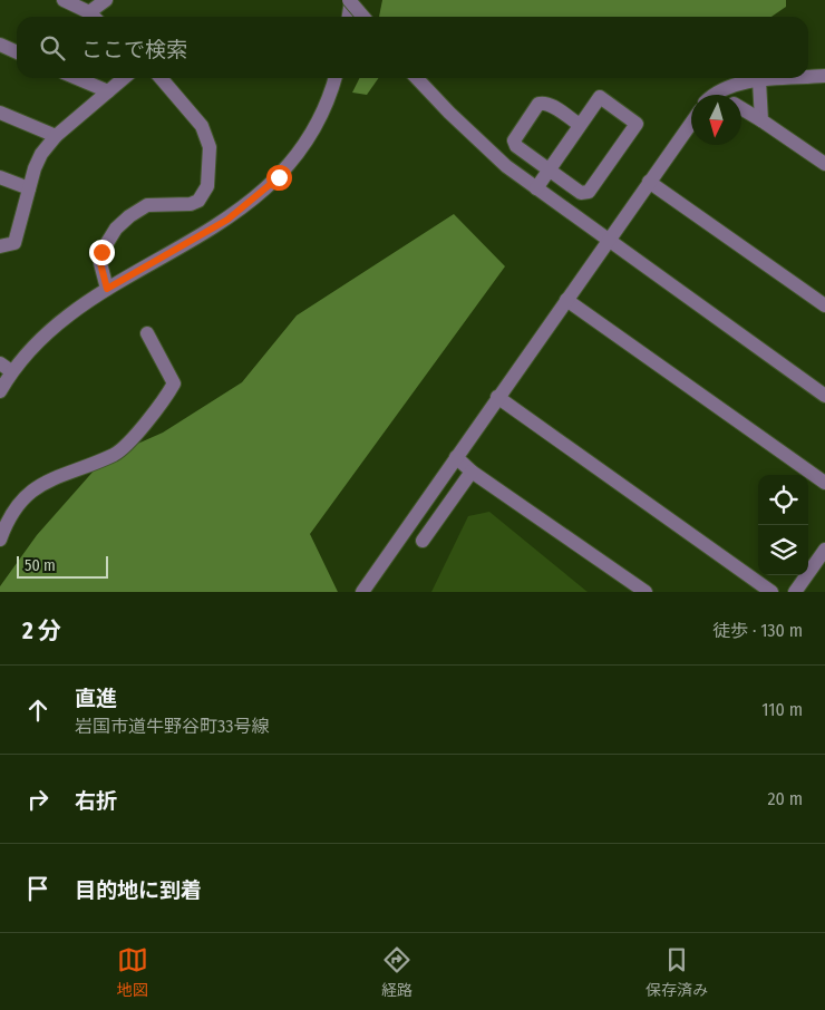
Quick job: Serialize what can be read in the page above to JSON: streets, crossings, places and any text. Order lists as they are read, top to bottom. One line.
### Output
{"scale_bar":"50 m","north":"bottom","page":{"search":"ここで検索","scale":"50 m","heading":["2 分","徒歩 · 130 m"],"list":[["直進","岩国市道牛野谷町33号線","110 m"],["右折","20 m"],"目的地に到着"],"nav":["地図","経路","保存済み"]}}
